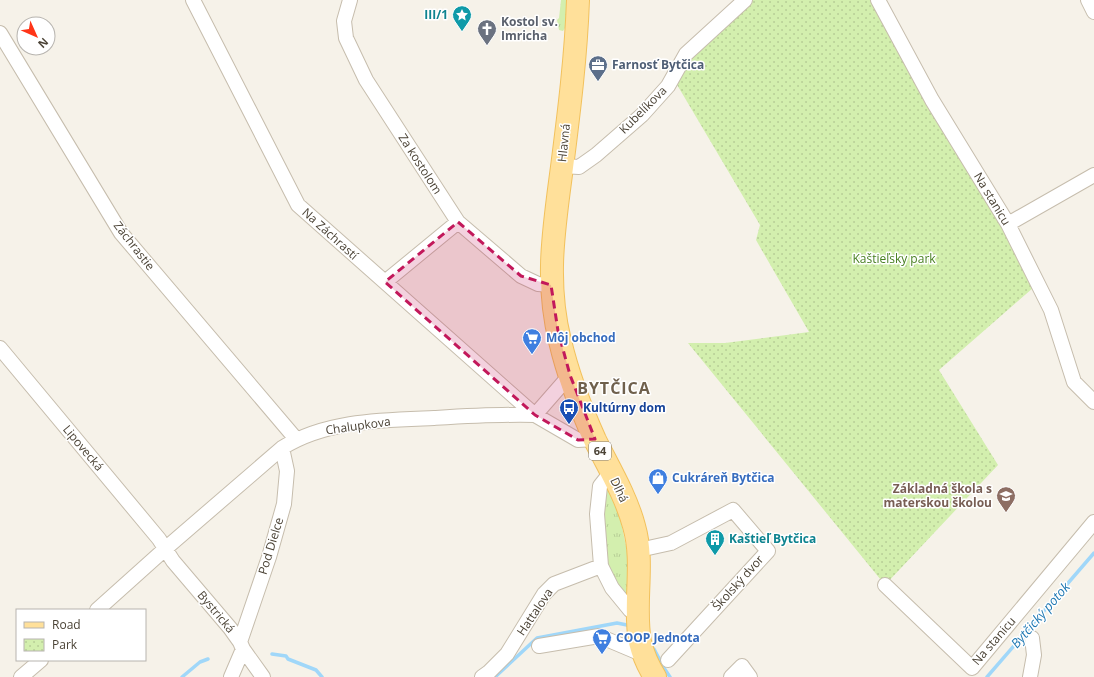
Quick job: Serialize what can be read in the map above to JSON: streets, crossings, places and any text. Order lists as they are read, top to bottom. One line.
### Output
{"streets":{"main road":["Hlavná","64","Dlhá"],"street":["Kubelíkova","Za kostolom","Na stanicu","Na Záchrastí","Záchrastie","Chalupkova","Lipovecká","Pod Dielce","Školský dvor","Bystrická","Hattalova"]},"crossings":[["Kubelíkova","Hlavná"],["Hlavná","Za kostolom"],["Hlavná","Dlhá"],["Za kostolom","Dlhá"],["Na Záchrastí","Chalupkova"],["Na Záchrastí","Dlhá"],["Záchrastie","Chalupkova"],["Chalupkova","Lipovecká"],["Chalupkova","Pod Dielce"],["Chalupkova","Bystrická"],["Lipovecká","Bystrická"],["Dlhá","Školský dvor"],["Dlhá","Hattalova"],["Pod Dielce","Bystrická"]],"districts":["BYTČICA"],"water":["Bytčický potok"],"parks":["Kaštieľsky park"],"places":{"place":["III/1"],"church":["Kostol sv. Imricha"],"office":["Farnosť Bytčica"],"supermarket":["Môj obchod","COOP Jednota"],"bus stop":["Kultúrny dom"],"shop":["Cukráreň Bytčica"],"school or university":["Základná škola s materskou školou"],"building":["Kaštieľ Bytčica"]},"legend":["Road","Park"],"north":"bottom right"}
